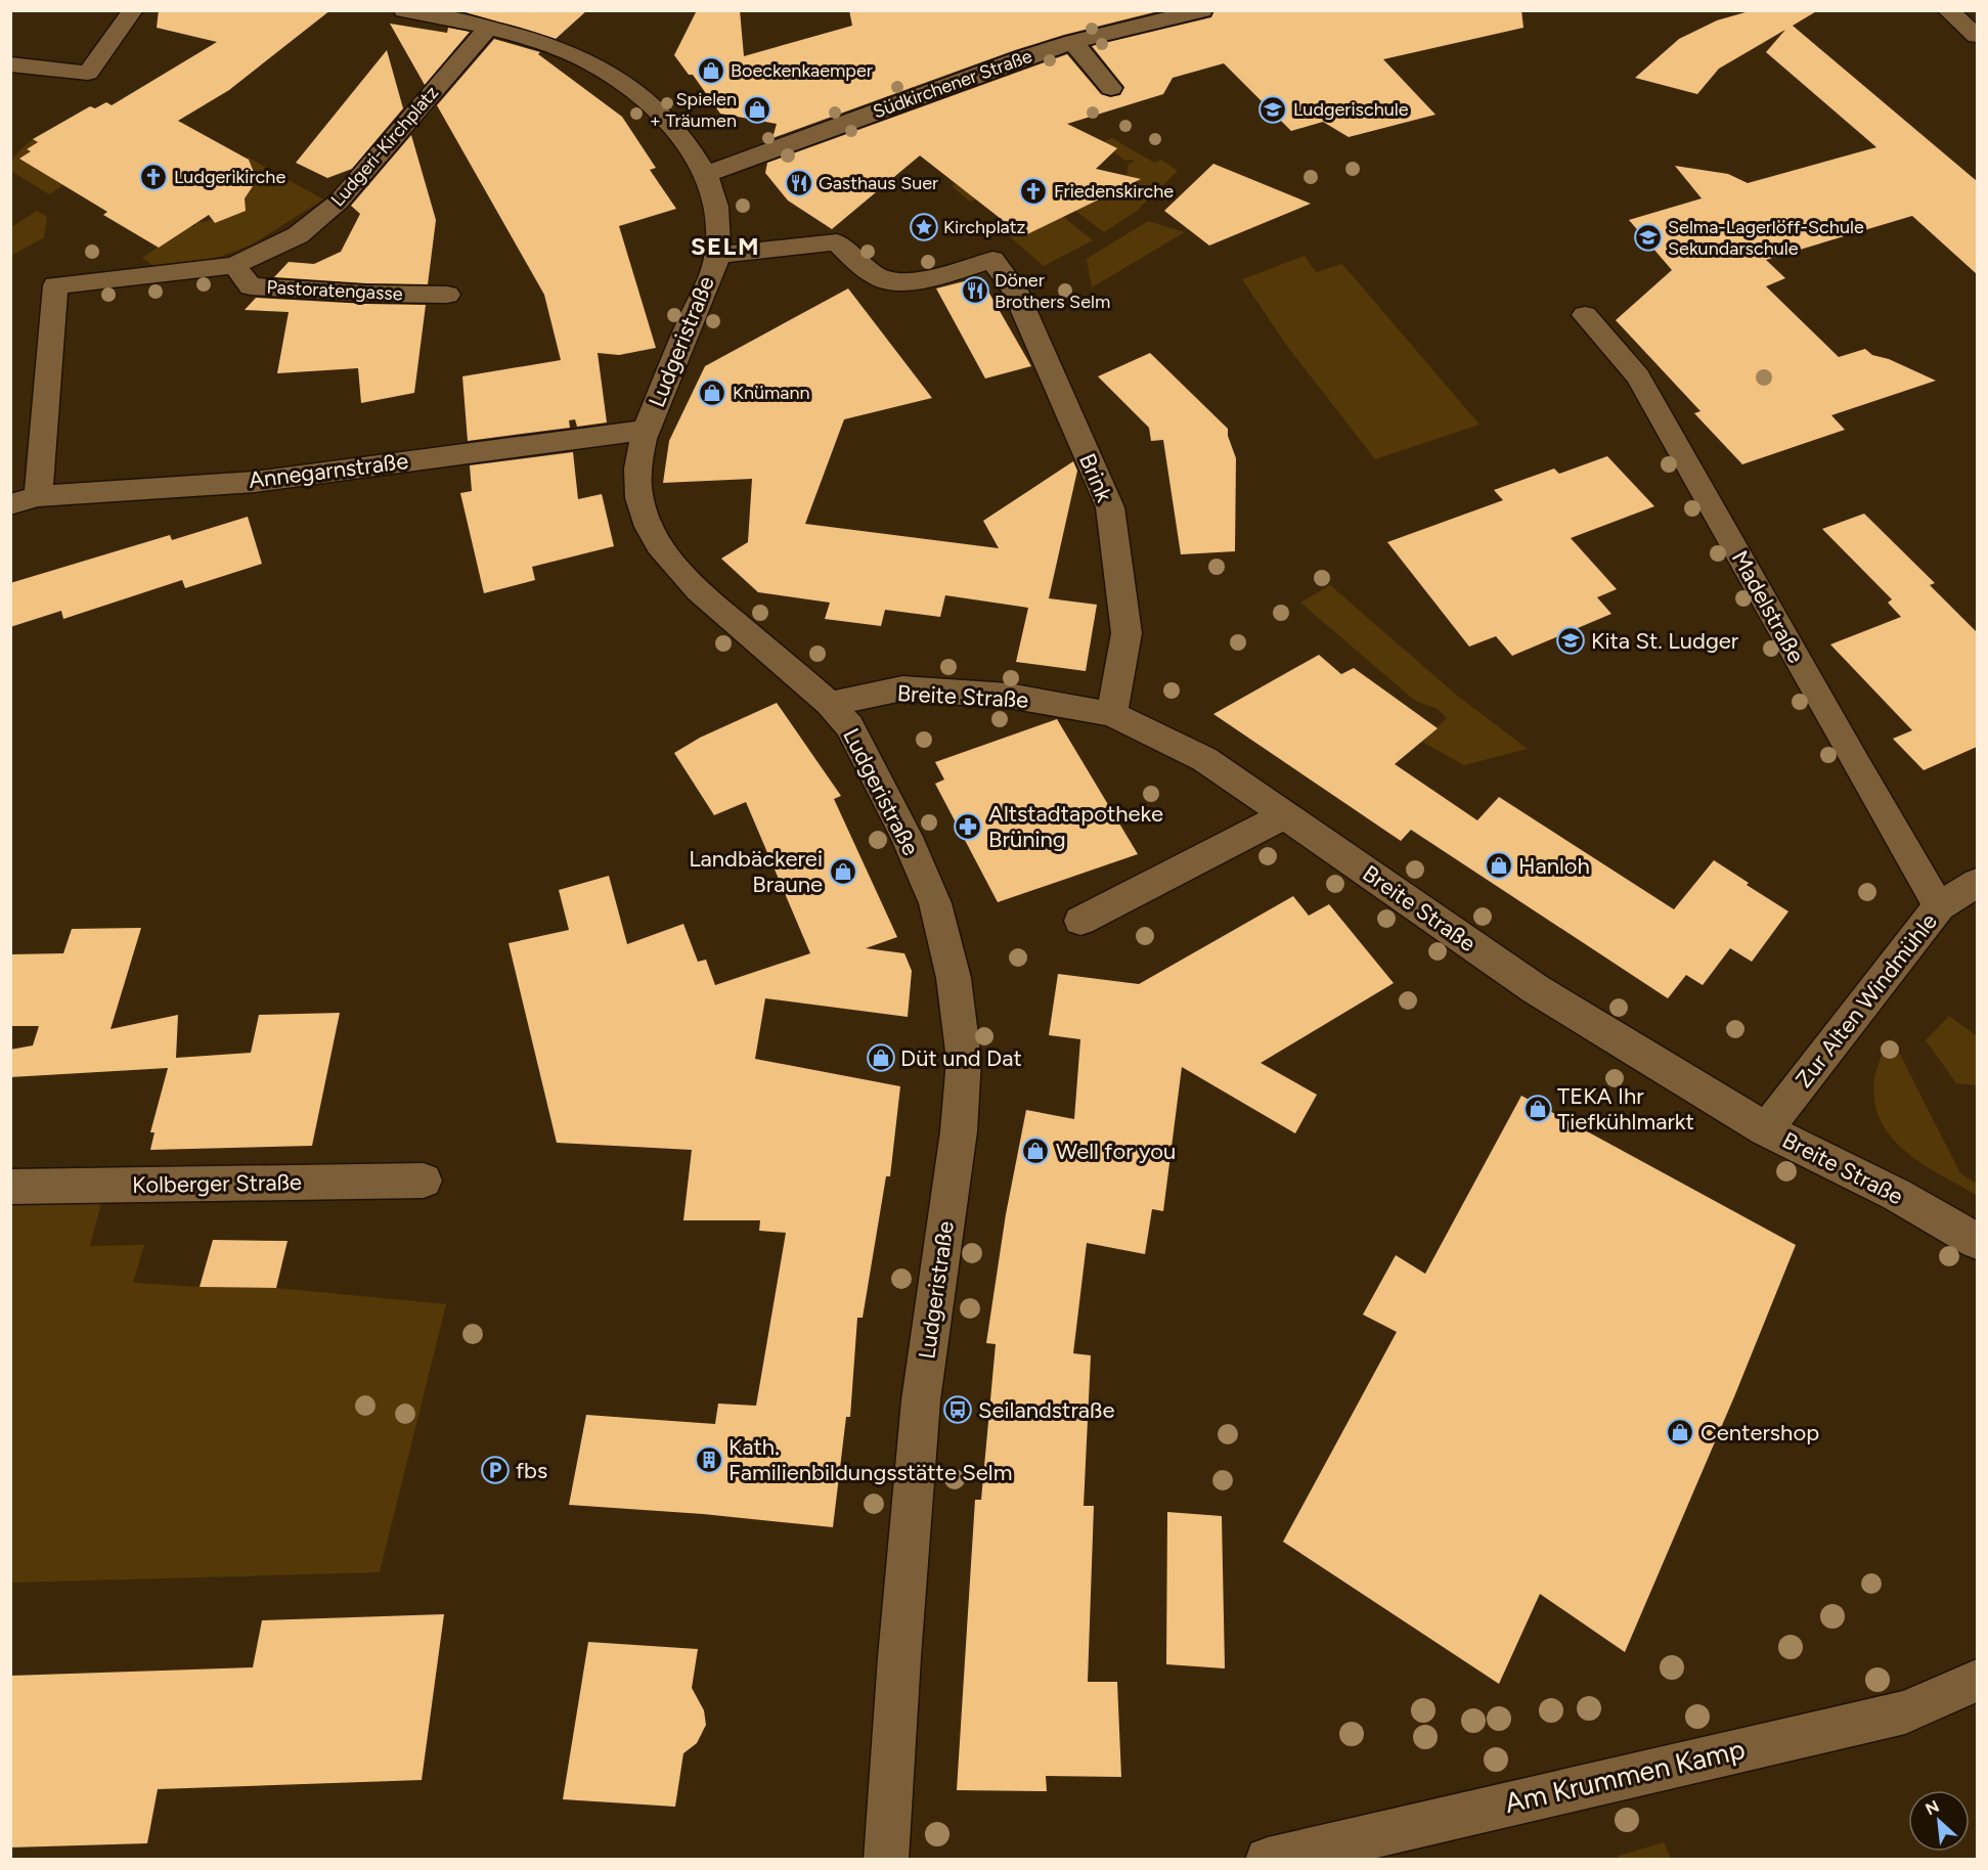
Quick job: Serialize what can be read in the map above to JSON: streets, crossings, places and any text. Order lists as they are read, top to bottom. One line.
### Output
{"streets":{"street":["Südkirchener Straße","Ludgeri-Kirchplatz","Pastoratengasse","Ludgeristraße","Annegarnstraße","Brink","Madelstraße","Breite Straße","Zur Alten Windmühle","Kolberger Straße","Am Krummen Kamp"]},"crossings":[["Südkirchener Straße","Ludgeristraße"],["Ludgeri-Kirchplatz","Pastoratengasse"],["Ludgeri-Kirchplatz","Ludgeristraße"],["Ludgeri-Kirchplatz","Annegarnstraße"],["Ludgeristraße","Annegarnstraße"],["Ludgeristraße","Brink"],["Ludgeristraße","Breite Straße"],["Brink","Breite Straße"],["Madelstraße","Zur Alten Windmühle"],["Breite Straße","Zur Alten Windmühle"]],"districts":["SELM"],"places":{"shop":["Boeckenkaemper","Spielen + Träumen","Knümann","Hanloh","Landbäckerei Braune","Düt und Dat","TEKA Ihr Tiefkühlmarkt","Well for you","Centershop"],"school or university":["Ludgerischule","Selma-Lagerlöff-Schule Sekundarschule","Kita St. Ludger"],"church":["Ludgerikirche","Friedenskirche"],"restaurant":["Gasthaus Suer","Döner Brothers Selm"],"place":["Kirchplatz"],"pharmacy":["Altstadtapotheke Brüning"],"bus stop":["Seilandstraße"],"building":["Kath. Familienbildungsstätte Selm"],"parking":["fbs"]},"north":"top left"}
